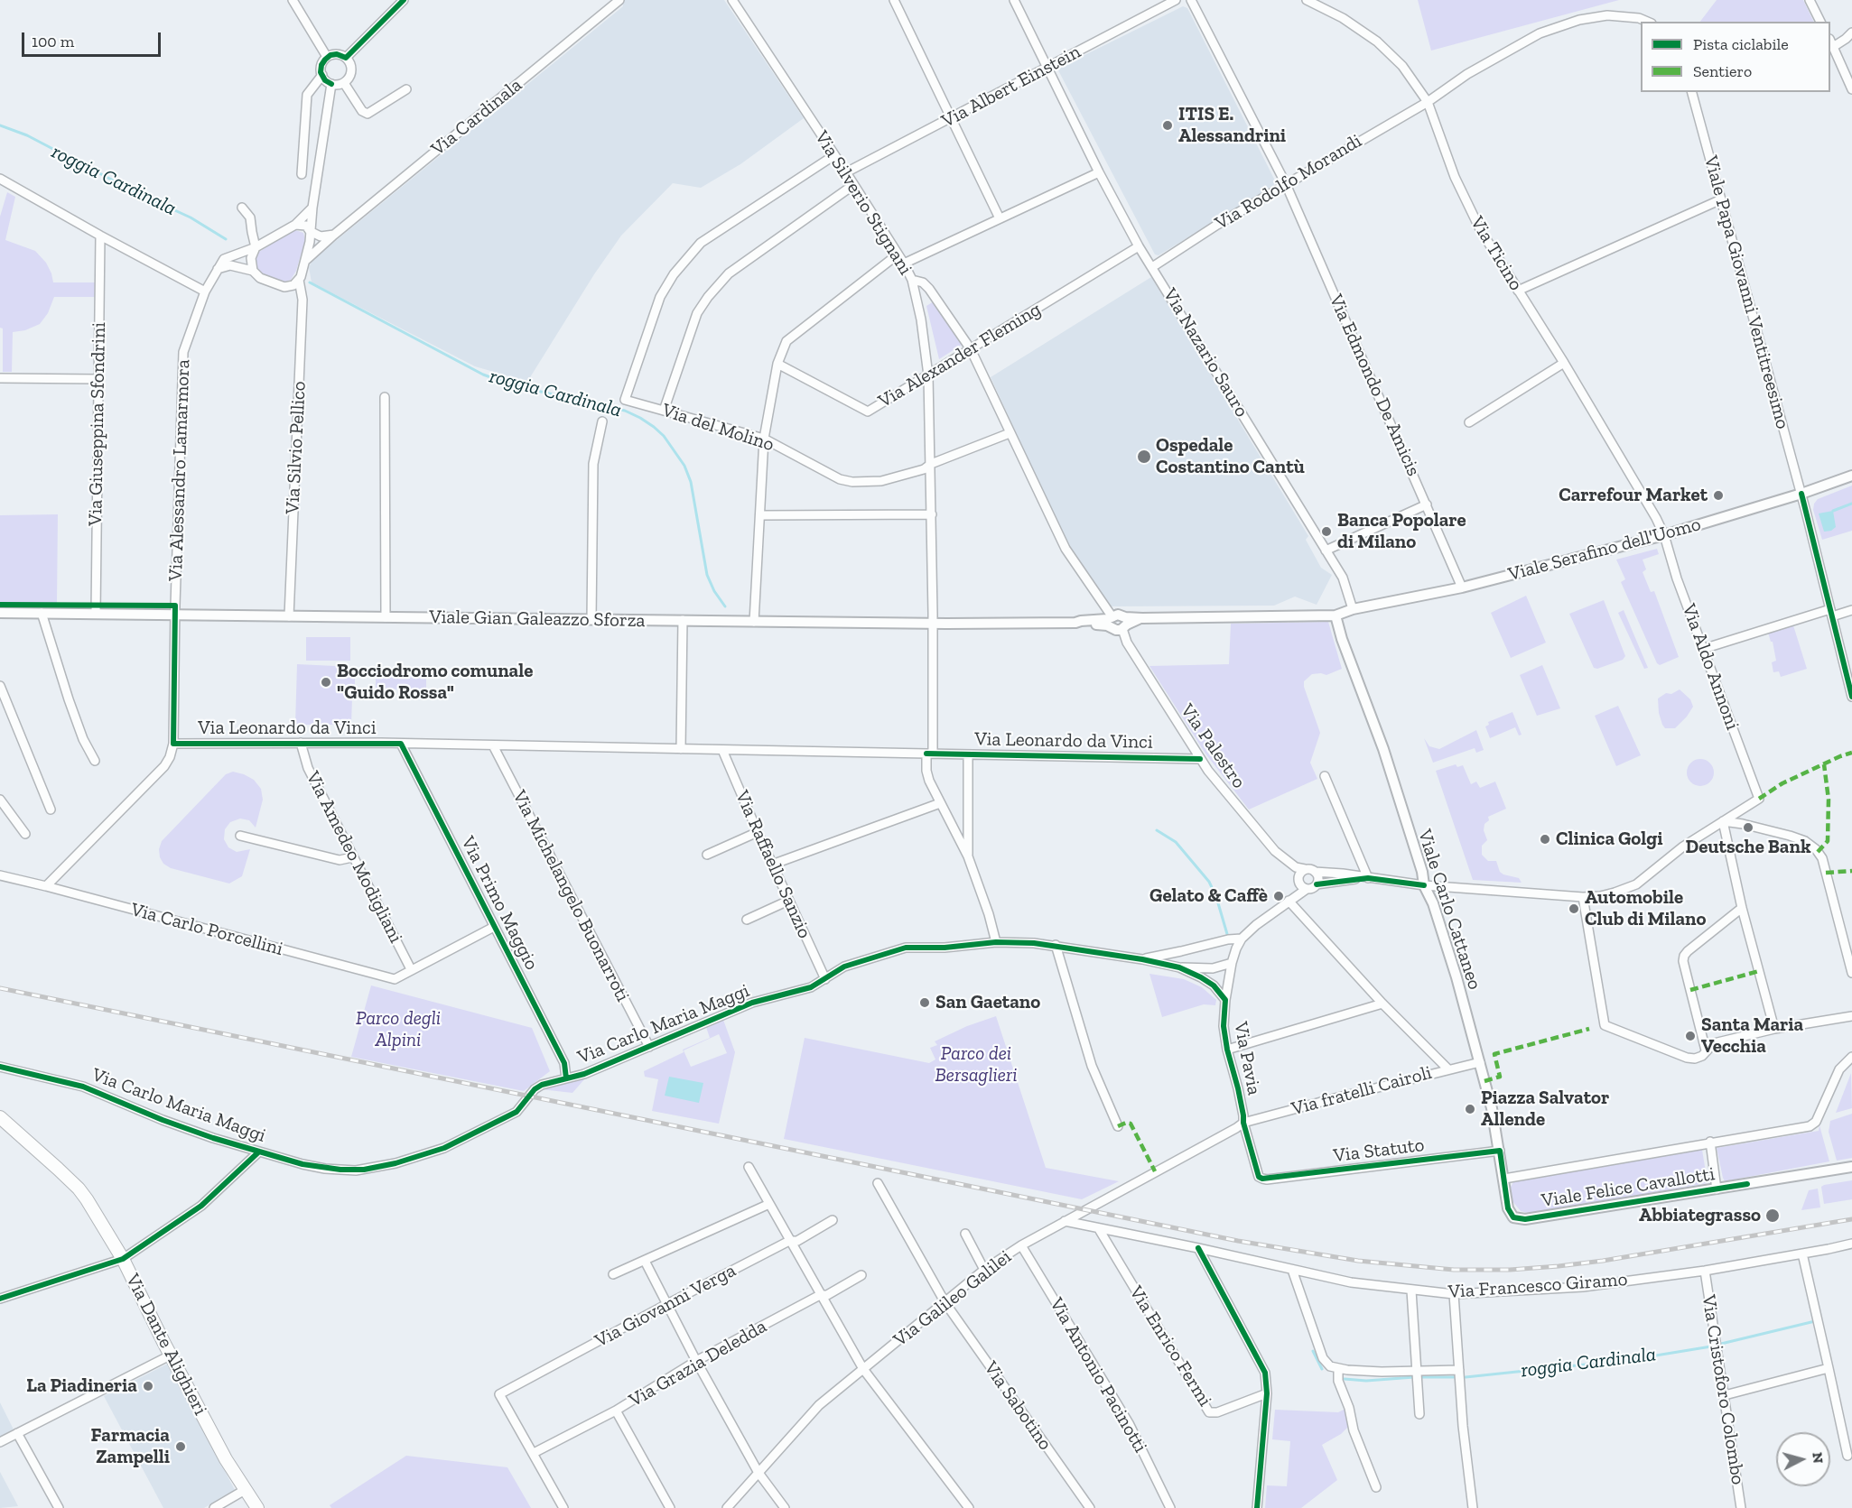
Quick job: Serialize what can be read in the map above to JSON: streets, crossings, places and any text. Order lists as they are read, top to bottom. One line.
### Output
{"streets":{"main road":["Via Dante Alighieri"],"street":["Via Albert Einstein","Via Cardinala","Via Rodolfo Morandi","Via Silverio Stignani","Via Ticino","Viale Papa Giovanni Ventitreesimo","Via Nazario Sauro","Via Alexander Fleming","Via Edmondo De Amicis","Via Giuseppina Sfondrini","Via del Molino","Via Silvio Pellico","Via Alessandro Lamarmora","Viale Serafino dell'Uomo","Viale Gian Galeazzo Sforza","Via Aldo Annoni","Via Leonardo da Vinci","Via Palestro","Via Amedeo Modigliani","Via Raffaello Sanzio","Via Michelangelo Buonarroti","Via Primo Maggio","Viale Carlo Cattaneo","Via Carlo Porcellini","Via Carlo Maria Maggi","Via Pavia","Via fratelli Cairoli","Via Statuto","Viale Felice Cavallotti","Via Francesco Giramo","Via Galileo Galilei","Via Giovanni Verga","Via Enrico Fermi","Via Grazia Deledda","Via Antonio Pacinotti","Via Cristoforo Colombo","Via Sabotino"]},"crossings":[["Via Albert Einstein","Via Silverio Stignani"],["Via Albert Einstein","Via Nazario Sauro"],["Via Cardinala","Via Silvio Pellico"],["Via Cardinala","Via Alessandro Lamarmora"],["Via Rodolfo Morandi","Via Ticino"],["Via Rodolfo Morandi","Via Nazario Sauro"],["Via Rodolfo Morandi","Via Edmondo De Amicis"],["Via Silverio Stignani","Via Alexander Fleming"],["Via Silverio Stignani","Via del Molino"],["Via Silverio Stignani","Viale Gian Galeazzo Sforza"],["Via Silverio Stignani","Via Leonardo da Vinci"],["Via Silverio Stignani","Via Palestro"],["Via Ticino","Viale Serafino dell'Uomo"],["Via Ticino","Via Aldo Annoni"],["Viale Papa Giovanni Ventitreesimo","Viale Serafino dell'Uomo"],["Via Nazario Sauro","Via Alexander Fleming"],["Via Nazario Sauro","Viale Serafino dell'Uomo"],["Via Alexander Fleming","Via Palestro"],["Via Edmondo De Amicis","Viale Serafino dell'Uomo"],["Via Giuseppina Sfondrini","Viale Gian Galeazzo Sforza"],["Via del Molino","Via Palestro"],["Via Silvio Pellico","Via Alessandro Lamarmora"],["Via Silvio Pellico","Viale Gian Galeazzo Sforza"],["Via Alessandro Lamarmora","Viale Gian Galeazzo Sforza"],["Via Alessandro Lamarmora","Via Leonardo da Vinci"],["Viale Serafino dell'Uomo","Viale Gian Galeazzo Sforza"],["Viale Serafino dell'Uomo","Via Aldo Annoni"],["Viale Serafino dell'Uomo","Viale Carlo Cattaneo"],["Viale Gian Galeazzo Sforza","Via Palestro"],["Via Leonardo da Vinci","Via Palestro"],["Via Leonardo da Vinci","Via Amedeo Modigliani"],["Via Leonardo da Vinci","Via Raffaello Sanzio"],["Via Leonardo da Vinci","Via Michelangelo Buonarroti"],["Via Leonardo da Vinci","Via Primo Maggio"],["Via Palestro","Via Pavia"],["Via Amedeo Modigliani","Via Carlo Porcellini"],["Via Raffaello Sanzio","Via Carlo Maria Maggi"],["Via Michelangelo Buonarroti","Via Carlo Maria Maggi"],["Via Primo Maggio","Via Carlo Porcellini"],["Via Primo Maggio","Via Carlo Maria Maggi"],["Viale Carlo Cattaneo","Via fratelli Cairoli"],["Viale Carlo Cattaneo","Via Statuto"],["Viale Carlo Cattaneo","Viale Felice Cavallotti"],["Via Carlo Maria Maggi","Via Pavia"],["Via Pavia","Via fratelli Cairoli"],["Via Pavia","Via Statuto"],["Via Pavia","Via Galileo Galilei"],["Via fratelli Cairoli","Via Galileo Galilei"],["Via Francesco Giramo","Via Galileo Galilei"],["Via Francesco Giramo","Via Enrico Fermi"],["Via Francesco Giramo","Via Cristoforo Colombo"],["Via Galileo Galilei","Via Antonio Pacinotti"],["Via Galileo Galilei","Via Sabotino"],["Via Giovanni Verga","Via Grazia Deledda"]],"water":["roggia Cardinala"],"parks":["Parco degli Alpini","Parco dei Bersaglieri"],"places":["ITIS E. Alessandrini","Ospedale Costantino Cantù","Carrefour Market","Banca Popolare di Milano","Bocciodromo comunale \"Guido Rossa\"","Deutsche Bank","Clinica Golgi","Gelato & Caffè","Automobile Club di Milano","San Gaetano","Santa Maria Vecchia","Piazza Salvator Allende","Abbiategrasso","La Piadineria","Farmacia Zampelli"],"legend":["Pista ciclabile","Sentiero"],"scale_bar":"100 m","north":"right"}
